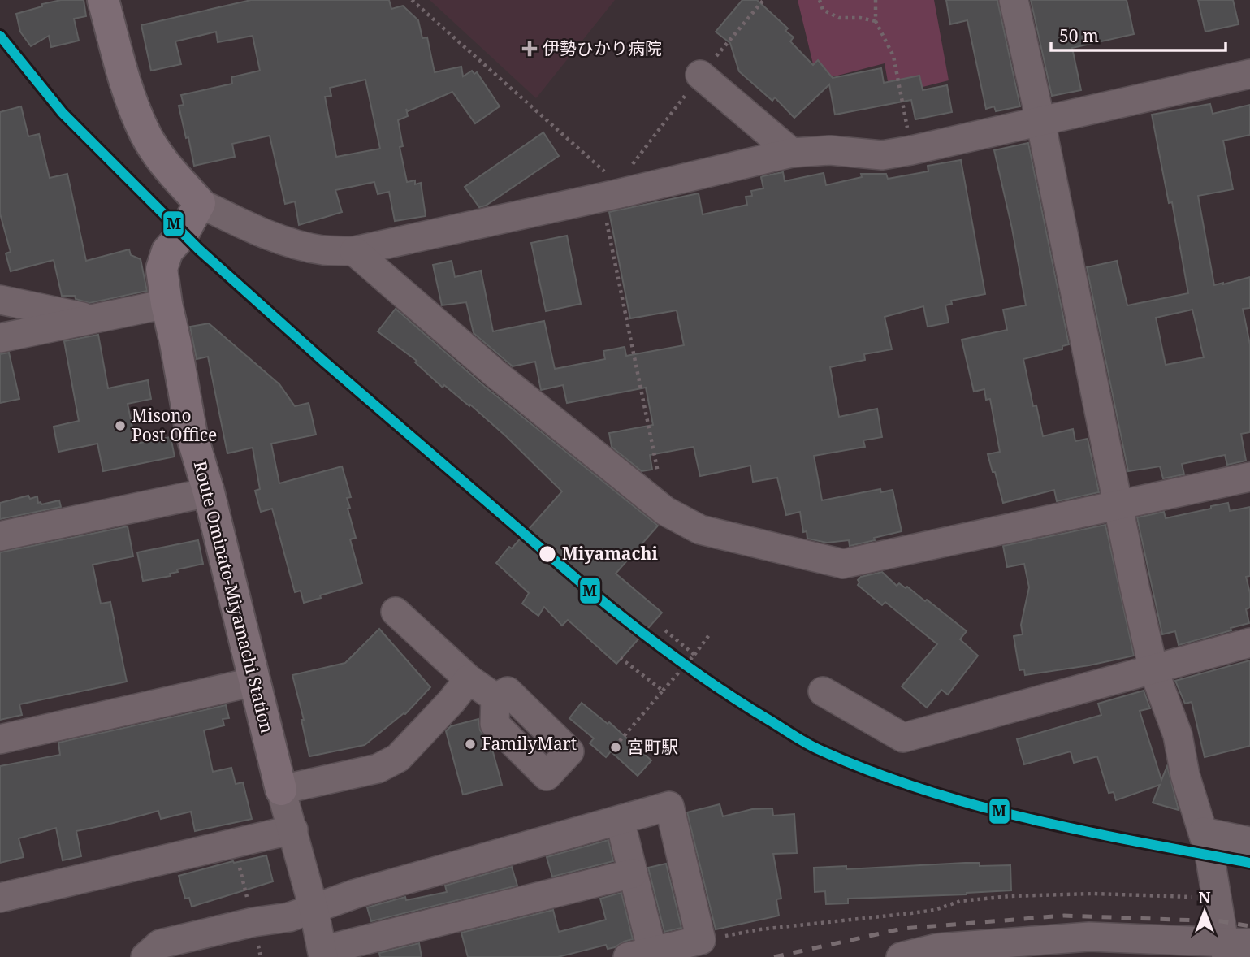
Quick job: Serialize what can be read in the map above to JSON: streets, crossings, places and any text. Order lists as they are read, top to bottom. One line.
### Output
{"streets":{"main road":["Route Ominato-Miyamachi Station"]},"places":{"health":["伊勢ひかり病院"],"other":["Misono Post Office","Miyamachi","FamilyMart","宮町駅"]},"lines":["transit line M"],"scale_bar":"50 m","north":"top"}
